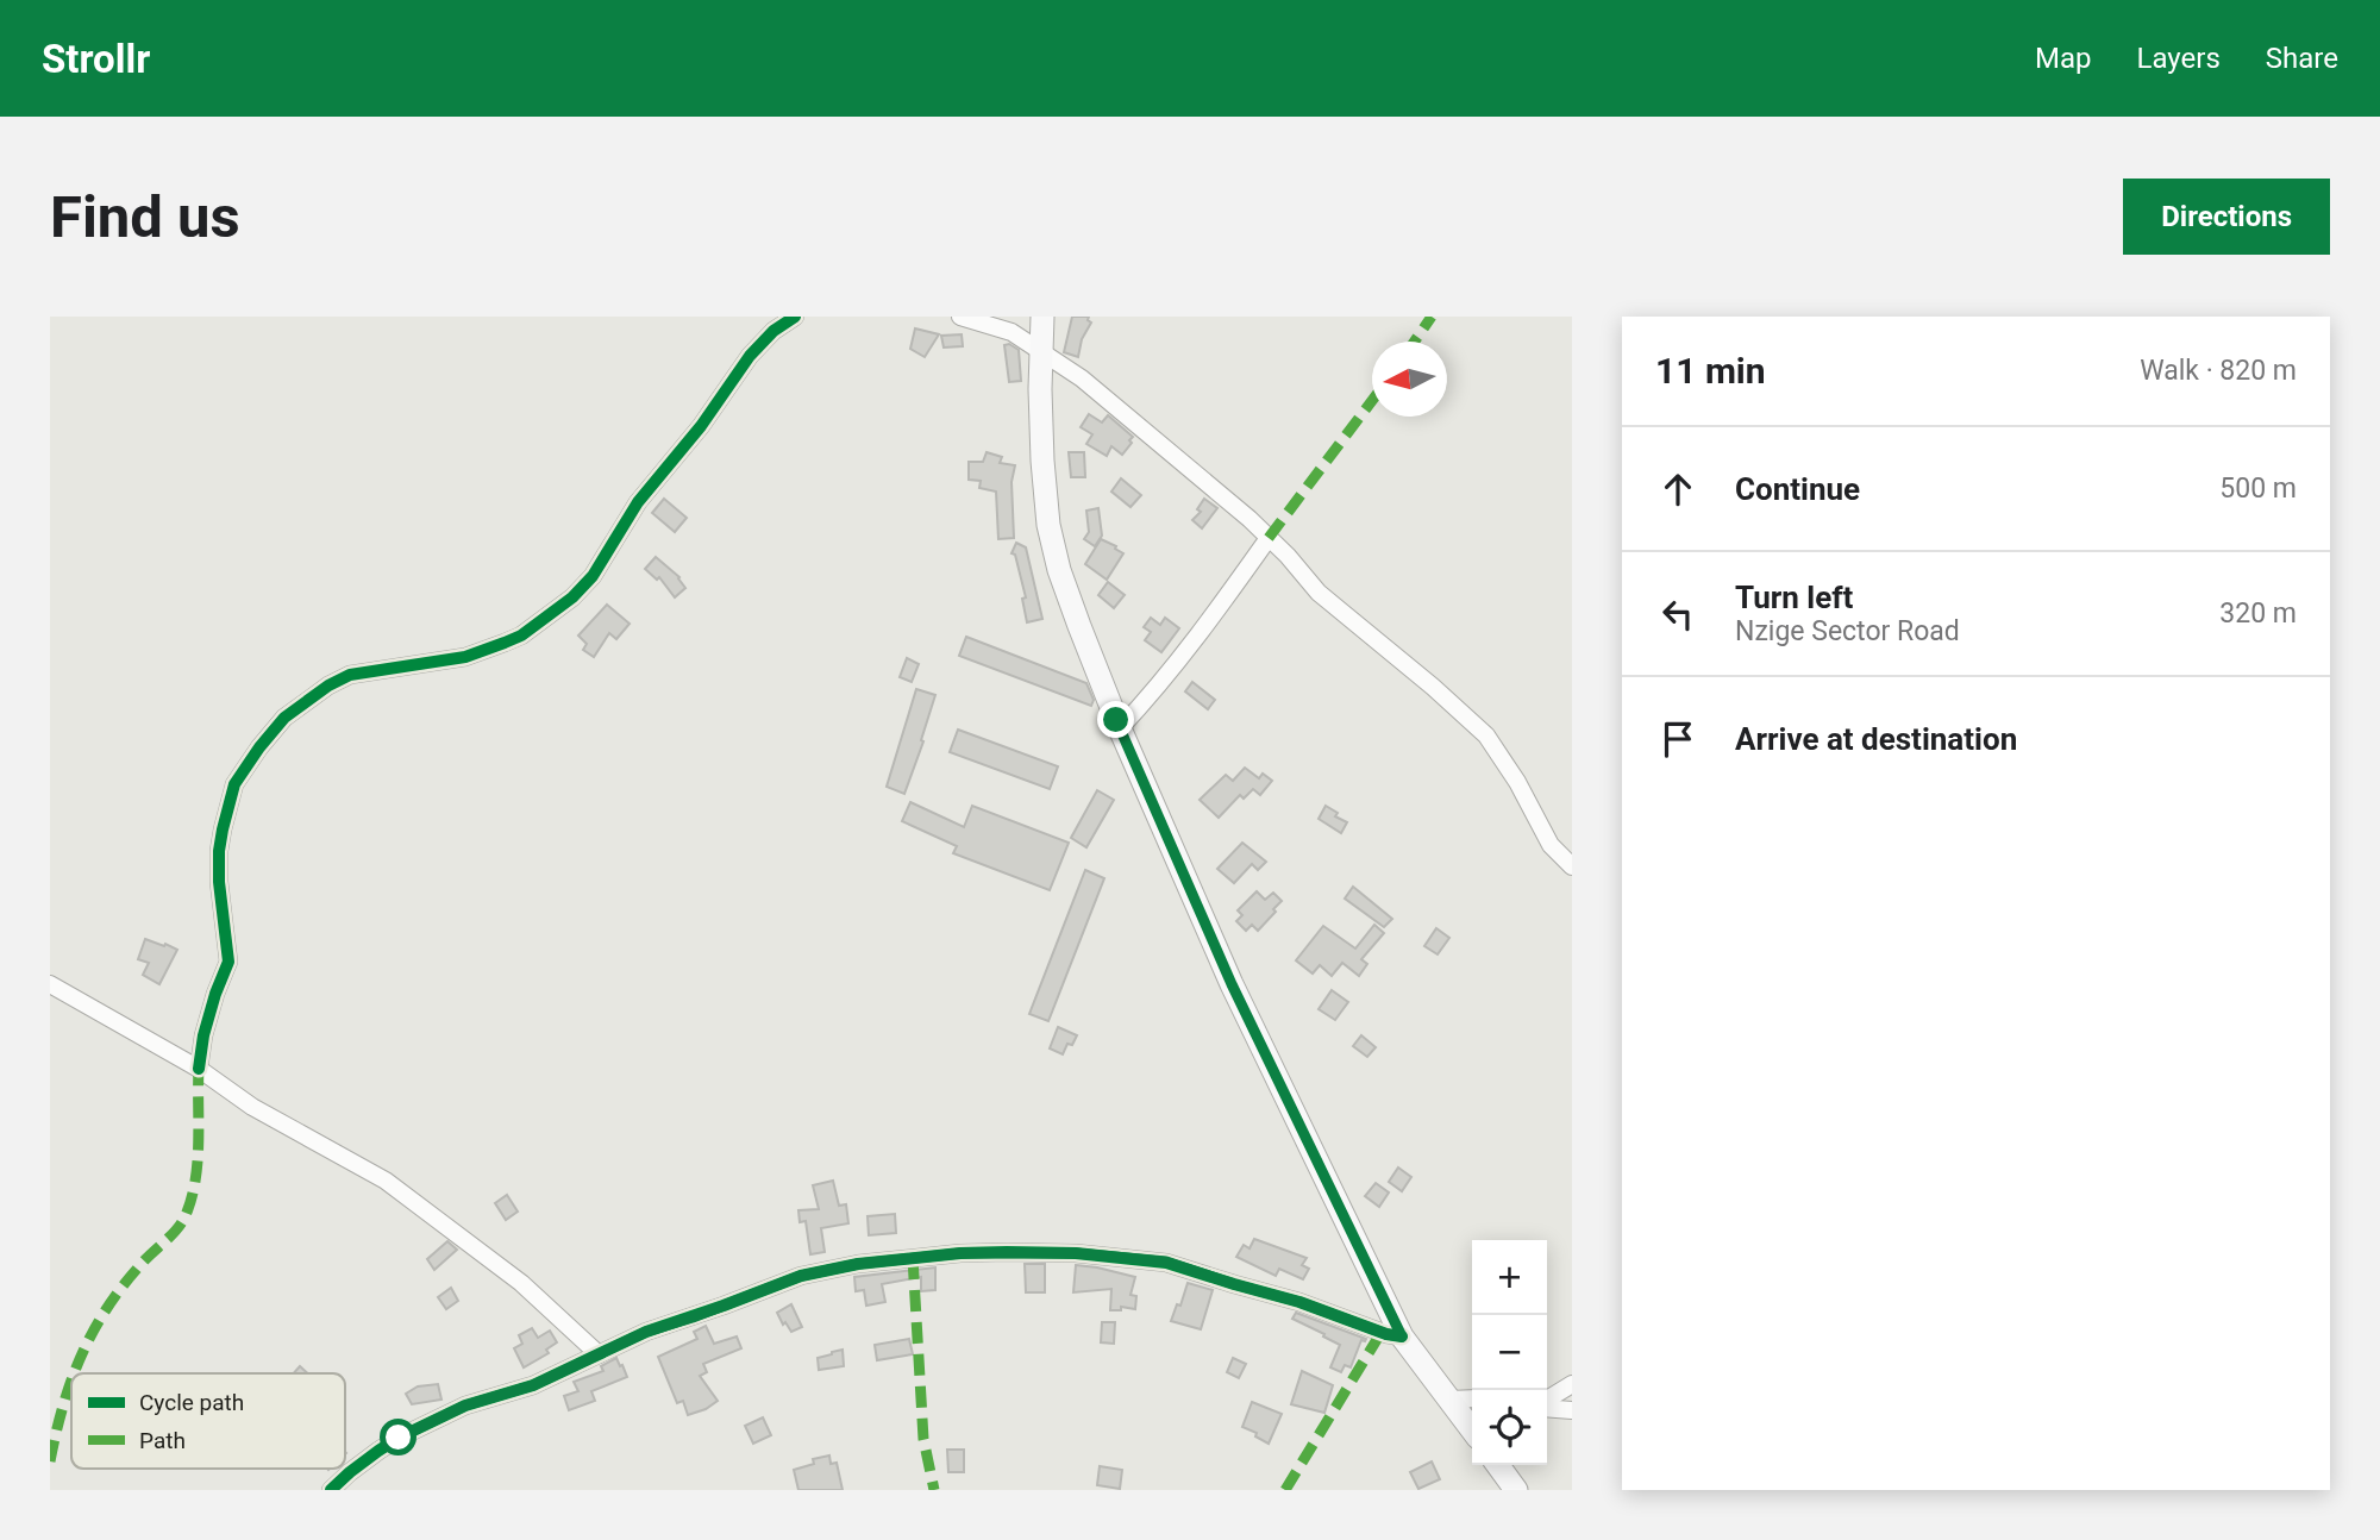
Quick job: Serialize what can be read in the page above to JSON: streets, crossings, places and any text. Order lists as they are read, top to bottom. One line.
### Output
{"legend":["Cycle path","Path"],"north":"left","page":{"header":"Strollr","nav":["Map","Layers","Share"],"buttons":"Directions","title":"Find us","heading":["11 min","Walk · 820 m"],"list":[["Continue","500 m"],["Turn left","Nzige Sector Road","320 m"],"Arrive at destination"],"map_buttons":["+","−"]}}
